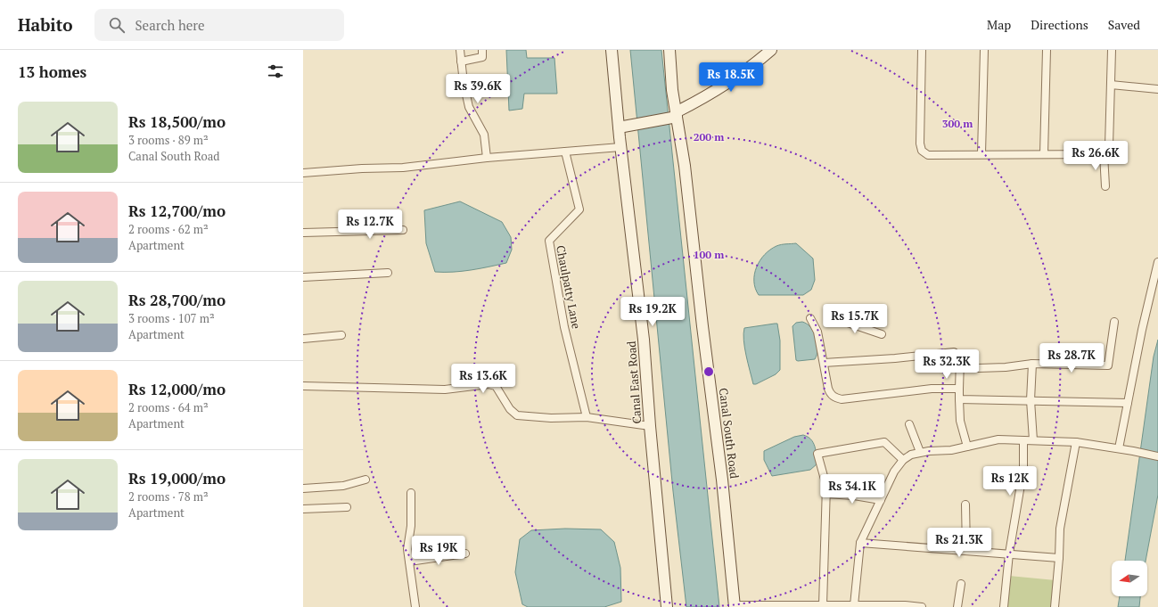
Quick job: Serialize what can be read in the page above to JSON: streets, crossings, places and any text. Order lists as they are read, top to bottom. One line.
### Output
{"streets":{"street":["Chaulpatty Lane","Canal East Road","Canal South Road"]},"north":"left","page":{"header":"Habito","search":"Search here","nav":["Map","Directions","Saved"],"heading":"13 homes","price":["Rs 18.5K","Rs 39.6K","Rs 26.6K","Rs 12.7K","Rs 19.2K","Rs 15.7K","Rs 28.7K","Rs 32.3K","Rs 13.6K","Rs 12K","Rs 34.1K","Rs 21.3K","Rs 19K"],"list":[{"name":"Rs 18,500/mo","note":"3 rooms · 89 m² · Canal South Road"},{"name":"Rs 12,700/mo","note":"2 rooms · 62 m² · Apartment"},{"name":"Rs 28,700/mo","note":"3 rooms · 107 m² · Apartment"},{"name":"Rs 12,000/mo","note":"2 rooms · 64 m² · Apartment"},{"name":"Rs 19,000/mo","note":"2 rooms · 78 m² · Apartment"}]},"rings":["300 m","200 m","100 m"]}
